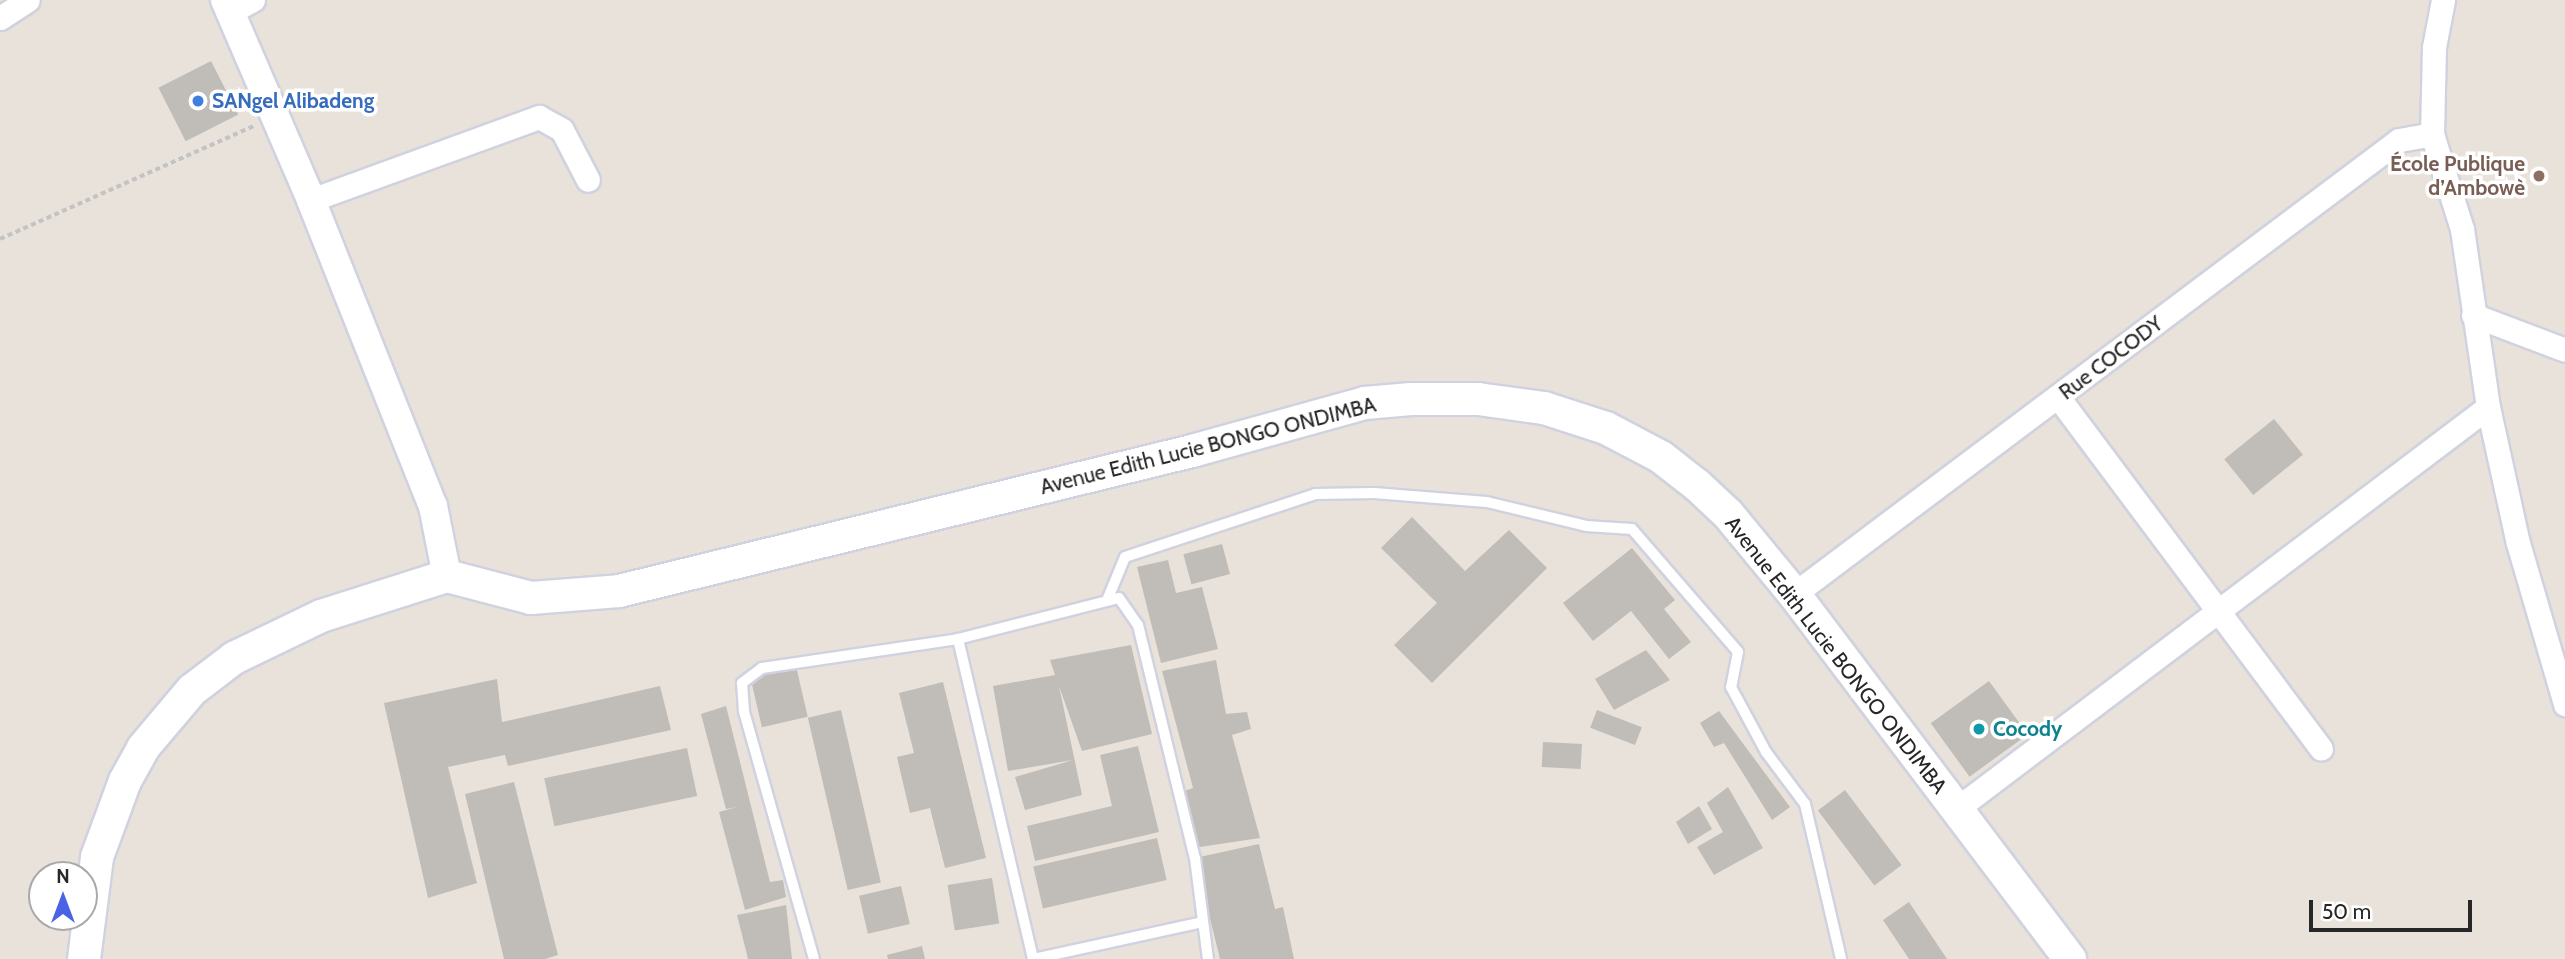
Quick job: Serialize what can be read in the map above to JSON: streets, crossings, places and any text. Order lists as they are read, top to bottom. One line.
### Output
{"streets":{"main road":["Avenue Edith Lucie BONGO ONDIMBA"],"street":["Rue COCODY"]},"crossings":[["Rue COCODY","Avenue Edith Lucie BONGO ONDIMBA"]],"places":["SANgel Alibadeng","École Publique d’Ambowè","Cocody"],"scale_bar":"50 m","north":"top"}
